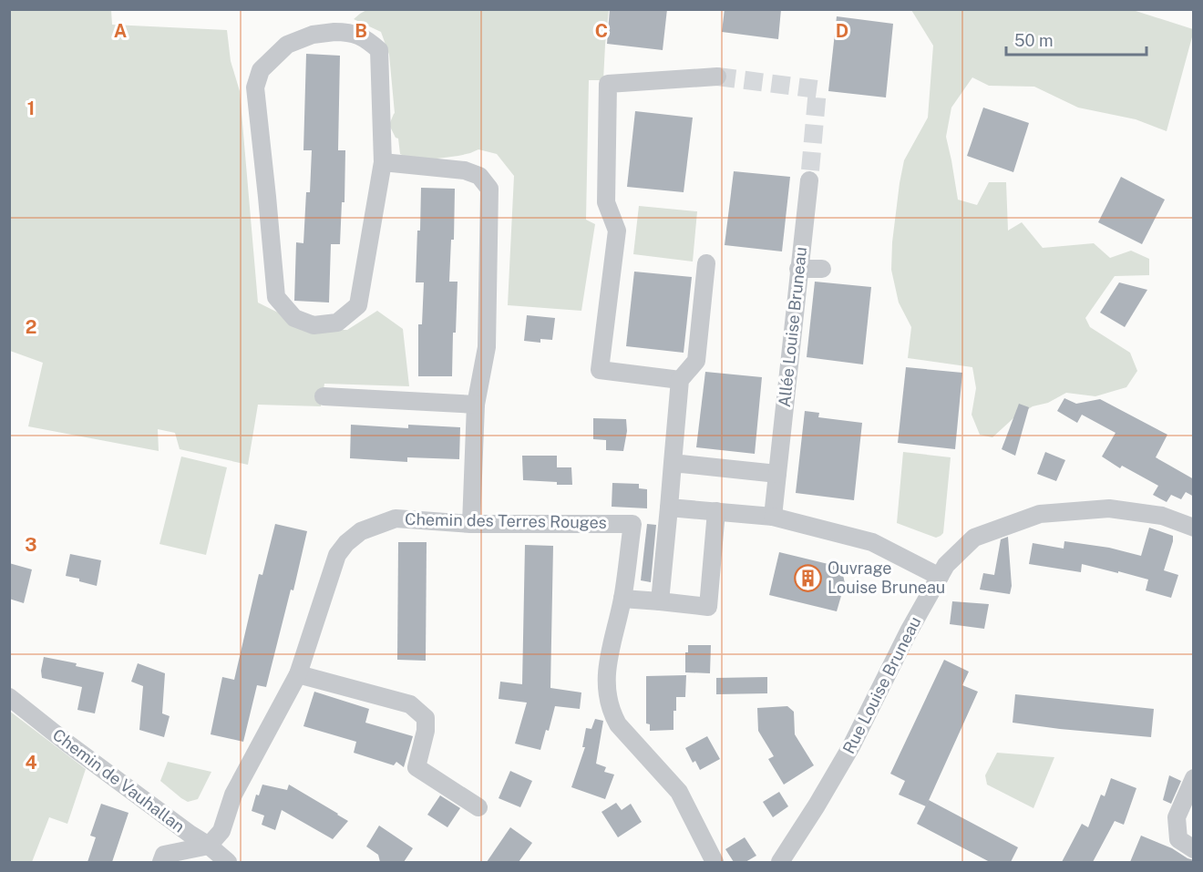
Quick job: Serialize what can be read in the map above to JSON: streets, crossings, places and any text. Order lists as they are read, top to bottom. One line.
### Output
{"streets":{"street":["Allée Louise Bruneau","Chemin des Terres Rouges","Rue Louise Bruneau","Chemin de Vauhallan"]},"crossings":[["Chemin des Terres Rouges","Chemin de Vauhallan"]],"places":{"building":["Ouvrage Louise Bruneau"]},"scale_bar":"50 m","grid":{"columns":["A","B","C","D"],"rows":["1","2","3","4"]}}
